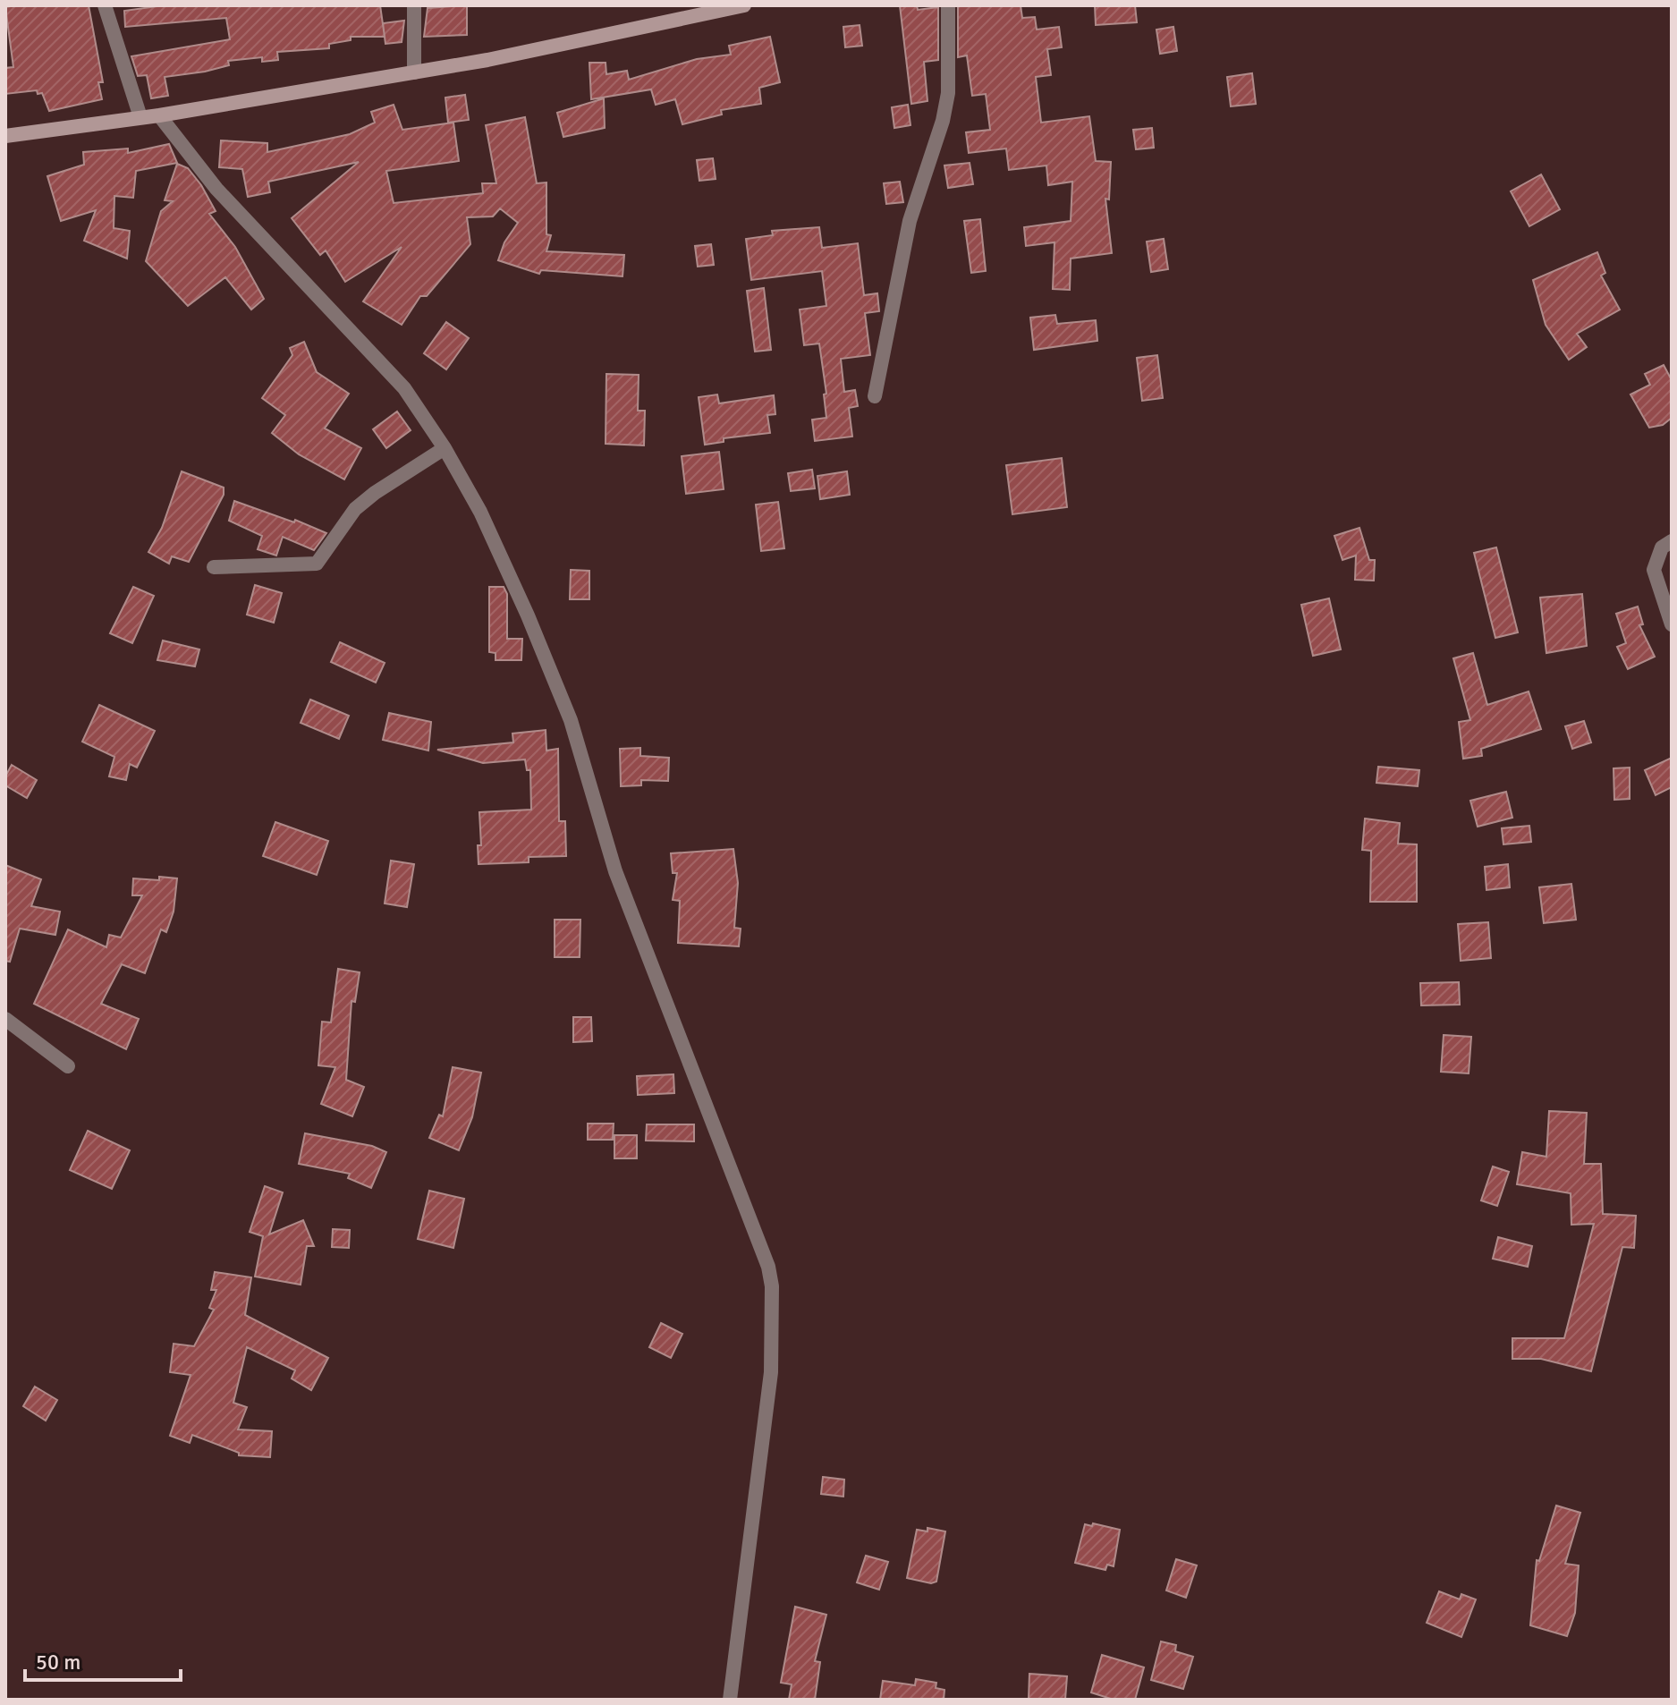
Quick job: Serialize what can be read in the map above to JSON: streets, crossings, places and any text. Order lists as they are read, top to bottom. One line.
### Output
{"scale_bar":"50 m"}
